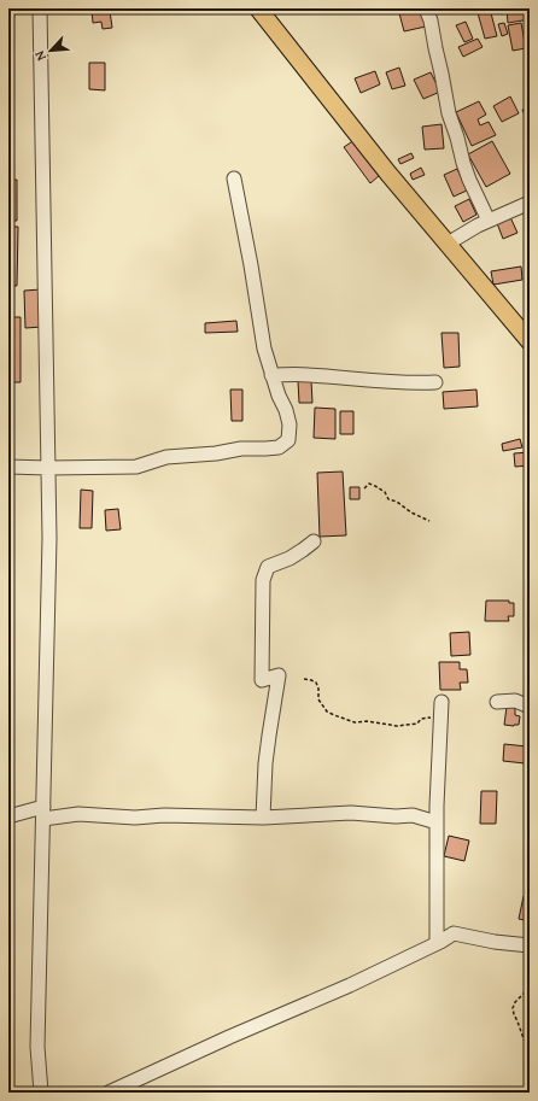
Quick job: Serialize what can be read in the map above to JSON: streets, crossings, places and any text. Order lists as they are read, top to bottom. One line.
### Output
{"north":"bottom left"}
